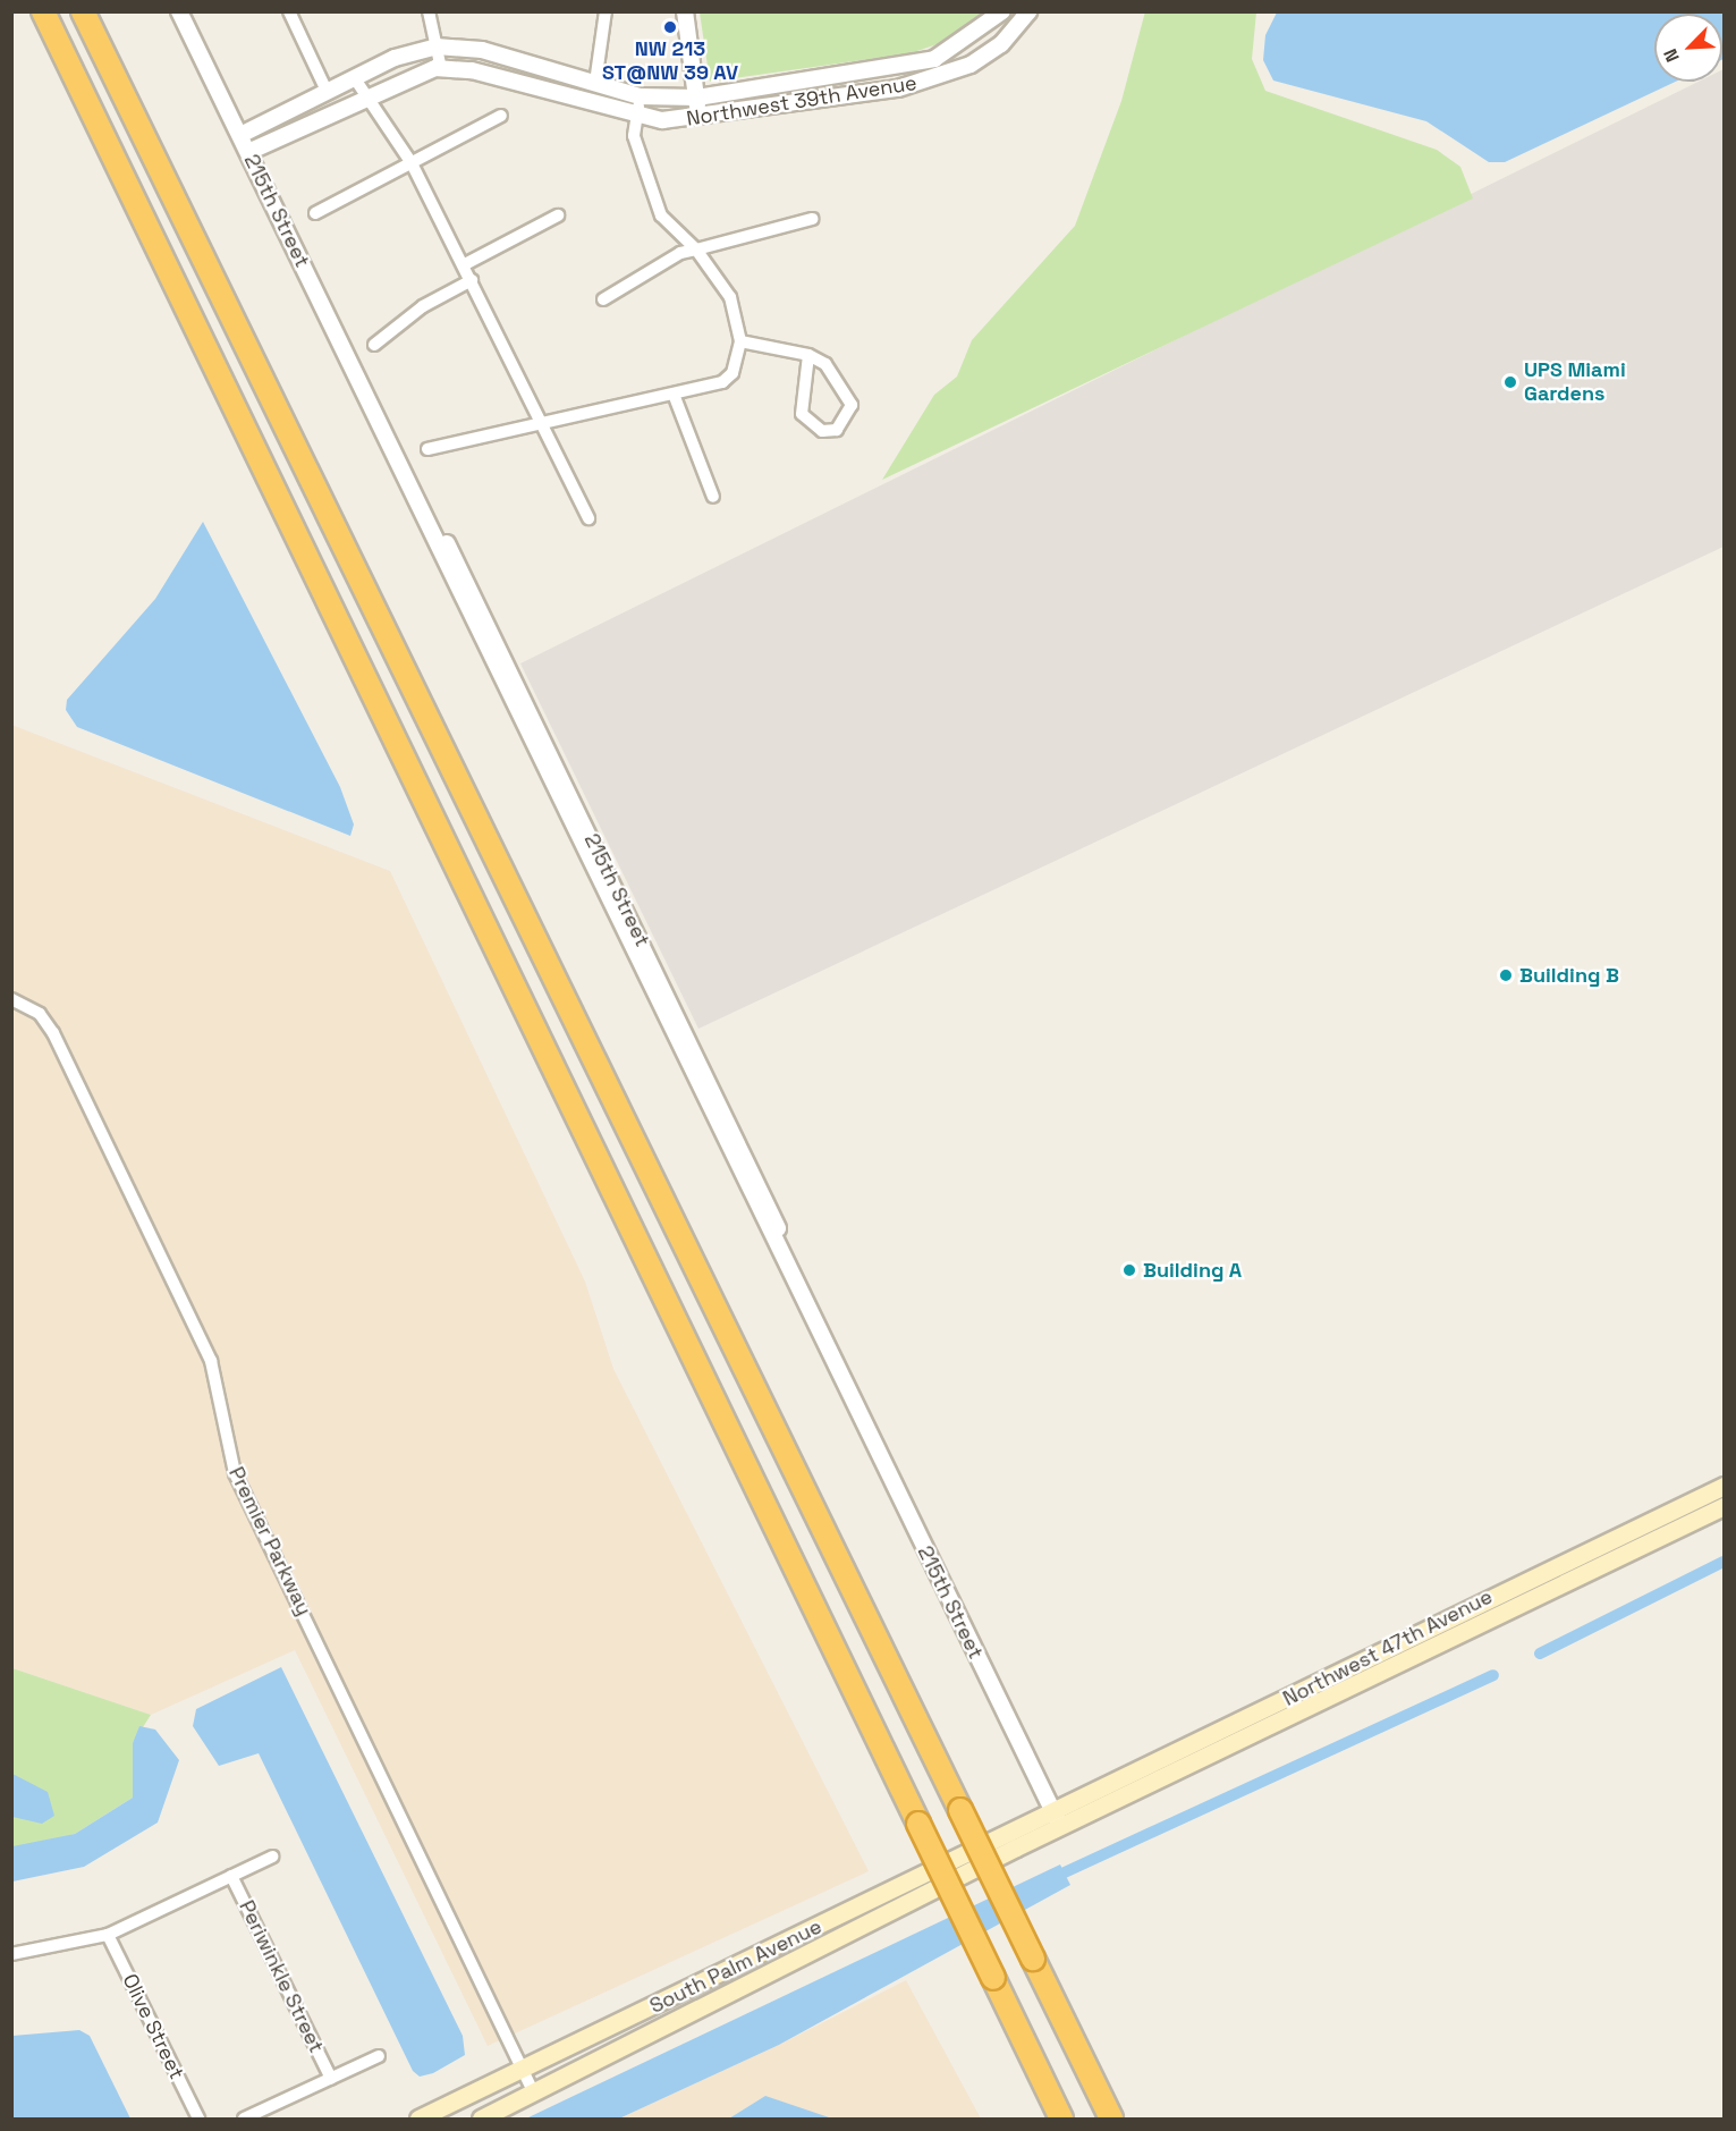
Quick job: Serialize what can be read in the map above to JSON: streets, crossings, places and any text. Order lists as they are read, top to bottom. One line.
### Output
{"streets":{"main road":["Northwest 47th Avenue","South Palm Avenue"],"street":["Northwest 39th Avenue","215th Street","Premier Parkway","Periwinkle Street","Olive Street"]},"crossings":[["Northwest 39th Avenue","215th Street"],["215th Street","Northwest 47th Avenue"],["215th Street","South Palm Avenue"],["Premier Parkway","South Palm Avenue"],["Northwest 47th Avenue","South Palm Avenue"]],"places":["NW 213 ST@NW 39 AV","UPS Miami Gardens","Building B","Building A"],"north":"bottom left"}
